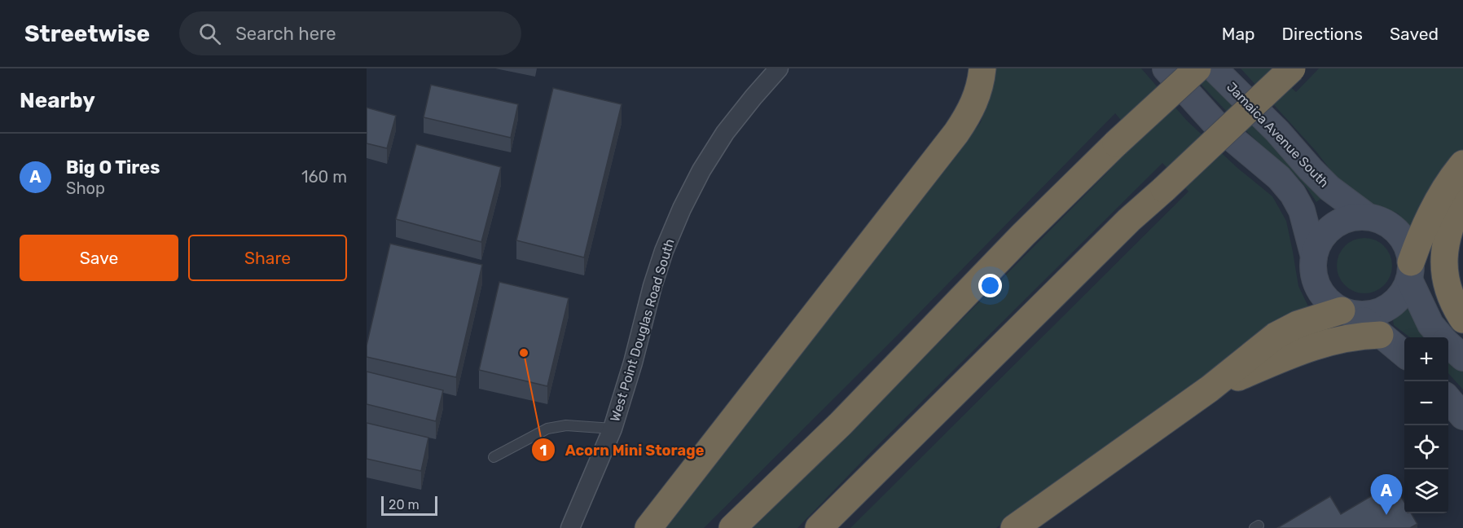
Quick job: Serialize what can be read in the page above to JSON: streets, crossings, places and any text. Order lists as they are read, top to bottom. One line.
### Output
{"streets":{"main road":["Jamaica Avenue South"],"street":["West Point Douglas Road South"]},"places":["Acorn Mini Storage"],"scale_bar":"20 m","page":{"header":"Streetwise","search":"Search here","nav":["Map","Directions","Saved"],"heading":"Nearby","list":[{"mark":"A","name":"Big O Tires","note":"Shop","value":"160 m"}],"buttons":["Save","Share"],"map_buttons":["+","−"],"pins":"A","scale":"20 m"}}
